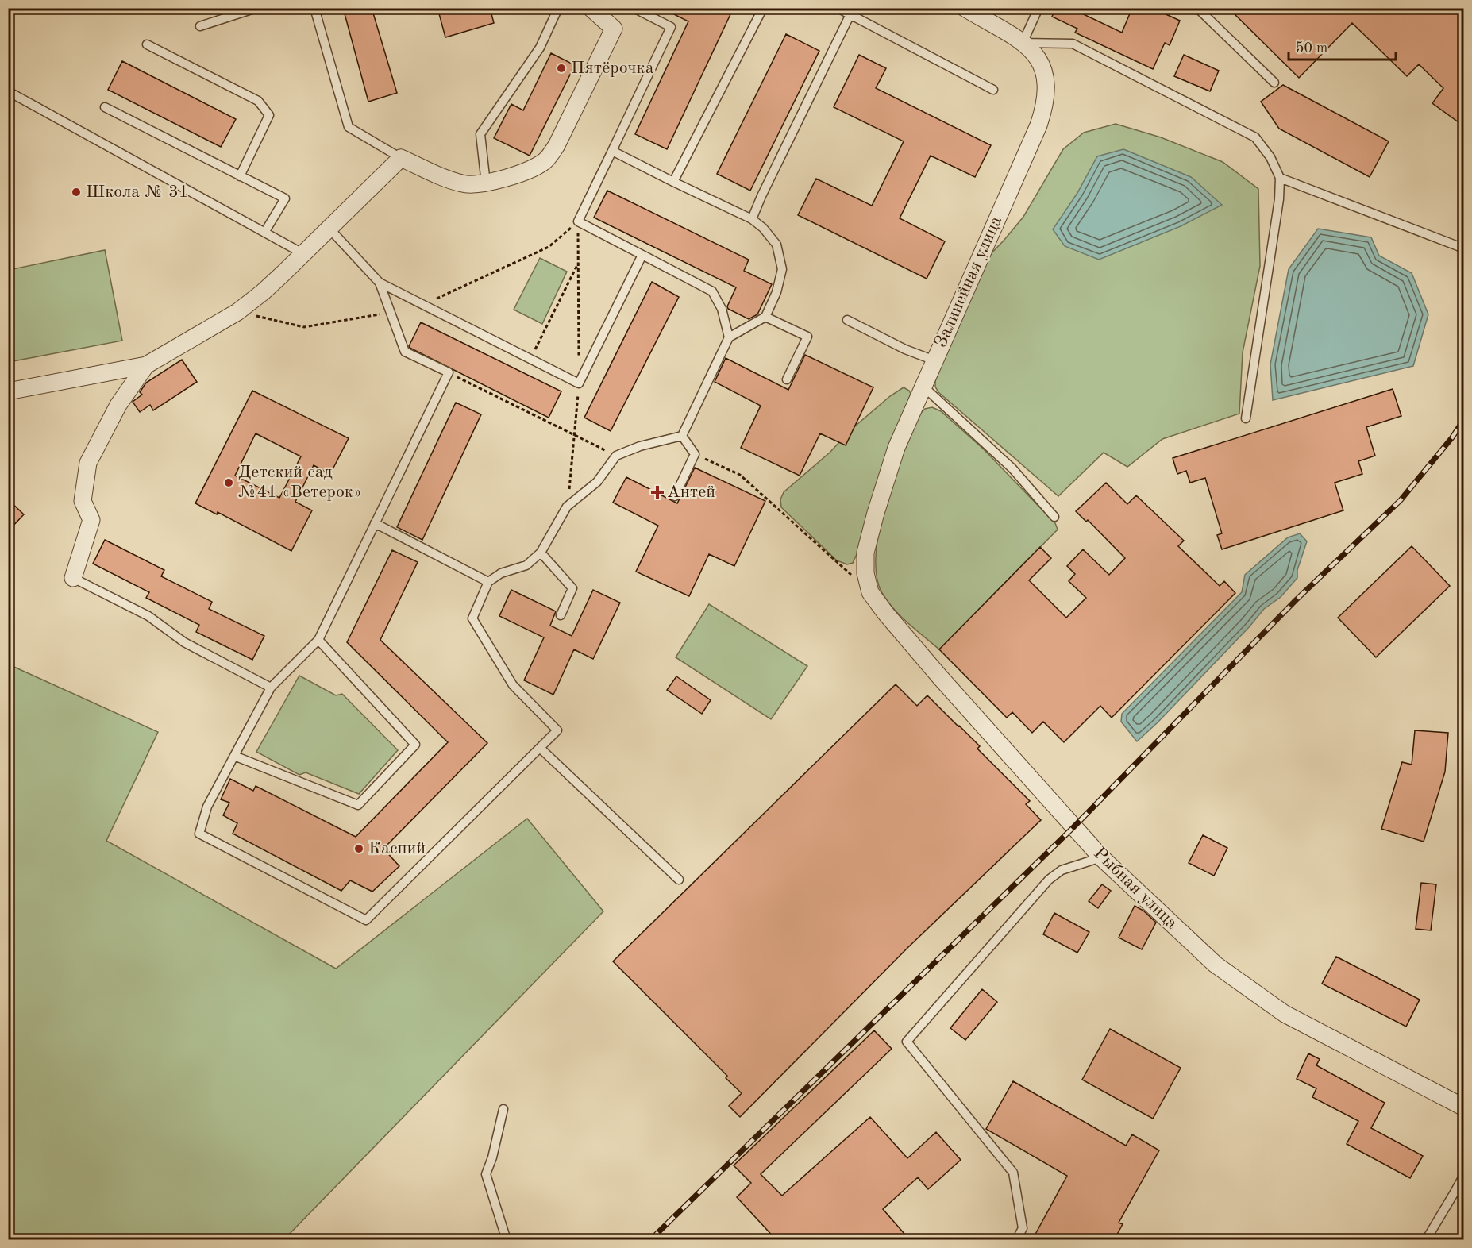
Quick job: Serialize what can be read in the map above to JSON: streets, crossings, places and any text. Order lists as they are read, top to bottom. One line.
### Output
{"streets":{"street":["Залинейная улица","Рыбная улица"]},"crossings":[["Залинейная улица","Рыбная улица"]],"places":{"other":["Пятёрочка","Школа № 31","Детский сад №41 «Ветерок»","Каспий"],"health":["Антей"]},"scale_bar":"50 m"}
